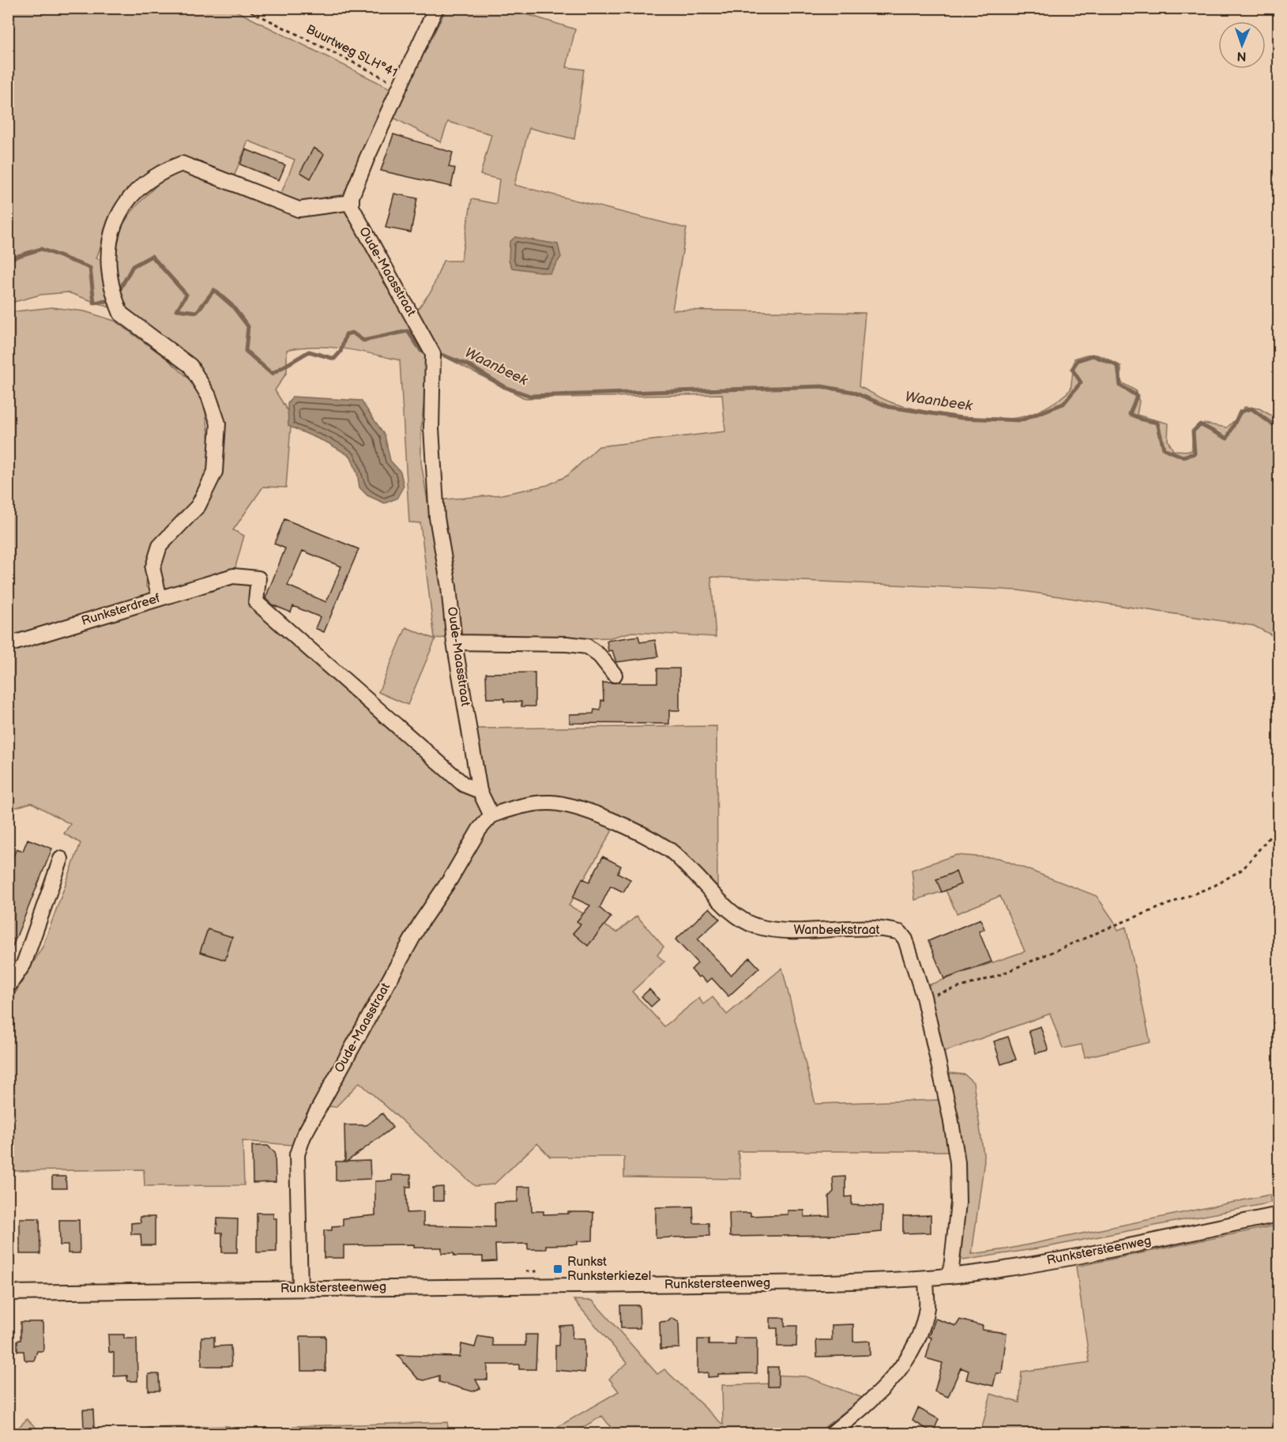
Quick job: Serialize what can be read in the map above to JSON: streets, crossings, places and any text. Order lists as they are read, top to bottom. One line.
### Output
{"streets":{"street":["Oude-Maasstraat","Runksterdreef","Wanbeekstraat","Runkstersteenweg"],"path":["Buurtweg SLH°41"]},"crossings":[["Oude-Maasstraat","Runksterdreef"],["Oude-Maasstraat","Wanbeekstraat"],["Oude-Maasstraat","Runkstersteenweg"],["Wanbeekstraat","Runkstersteenweg"]],"water":["Waanbeek"],"places":{"transit":["Runkst Runksterkiezel"]},"north":"bottom"}
